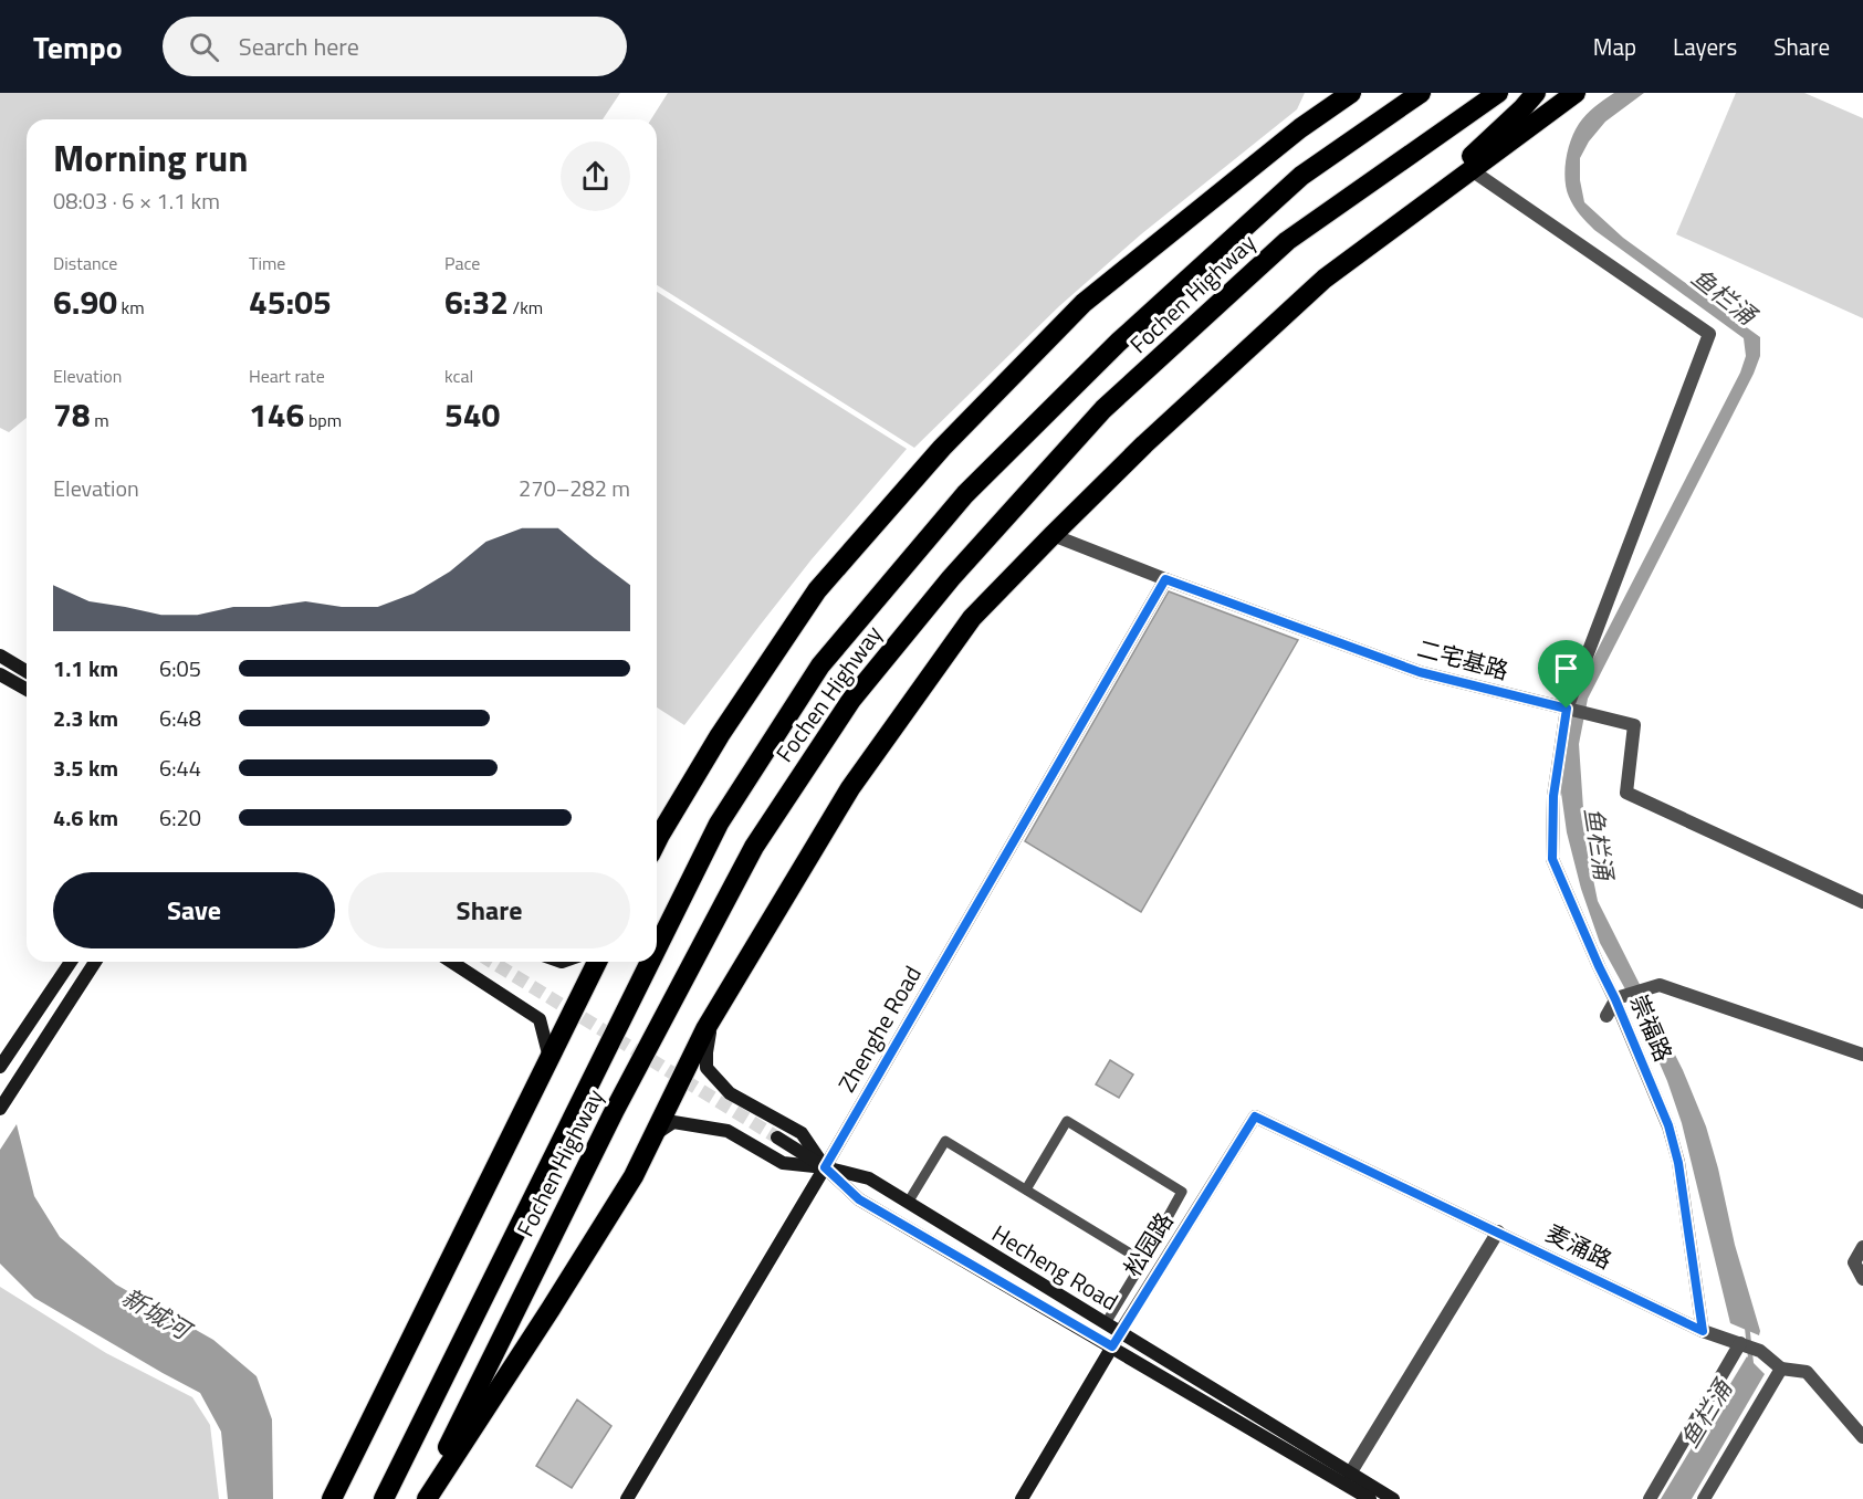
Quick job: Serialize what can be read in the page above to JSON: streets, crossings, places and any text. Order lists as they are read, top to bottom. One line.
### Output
{"streets":{"highway":["Fochen Highway"],"main road":["Zhenghe Road","松园路","Hecheng Road"],"street":["二宅基路","崇福路","麦涌路"]},"crossings":[["二宅基路","崇福路"],["二宅基路","Zhenghe Road"],["崇福路","麦涌路"],["Zhenghe Road","Hecheng Road"],["松园路","麦涌路"],["松园路","Hecheng Road"]],"water":["鱼栏涌","新城河"],"page":{"header":"Tempo","search":"Search here","nav":["Map","Layers","Share"],"heading":["Morning run","08:03 · 6 × 1.1 km"],"stats":[["Distance","6.90 km"],["Time","45:05"],["Pace","6:32 /km"],["Elevation","78 m"],["Heart rate","146 bpm"],["kcal","540"]],"chart":["Elevation","270–282 m"],"list":[{"name":"1.1 km","note":"6:05"},{"name":"2.3 km","note":"6:48"},{"name":"3.5 km","note":"6:44"},{"name":"4.6 km","note":"6:20"}],"buttons":["Save","Share"]}}
